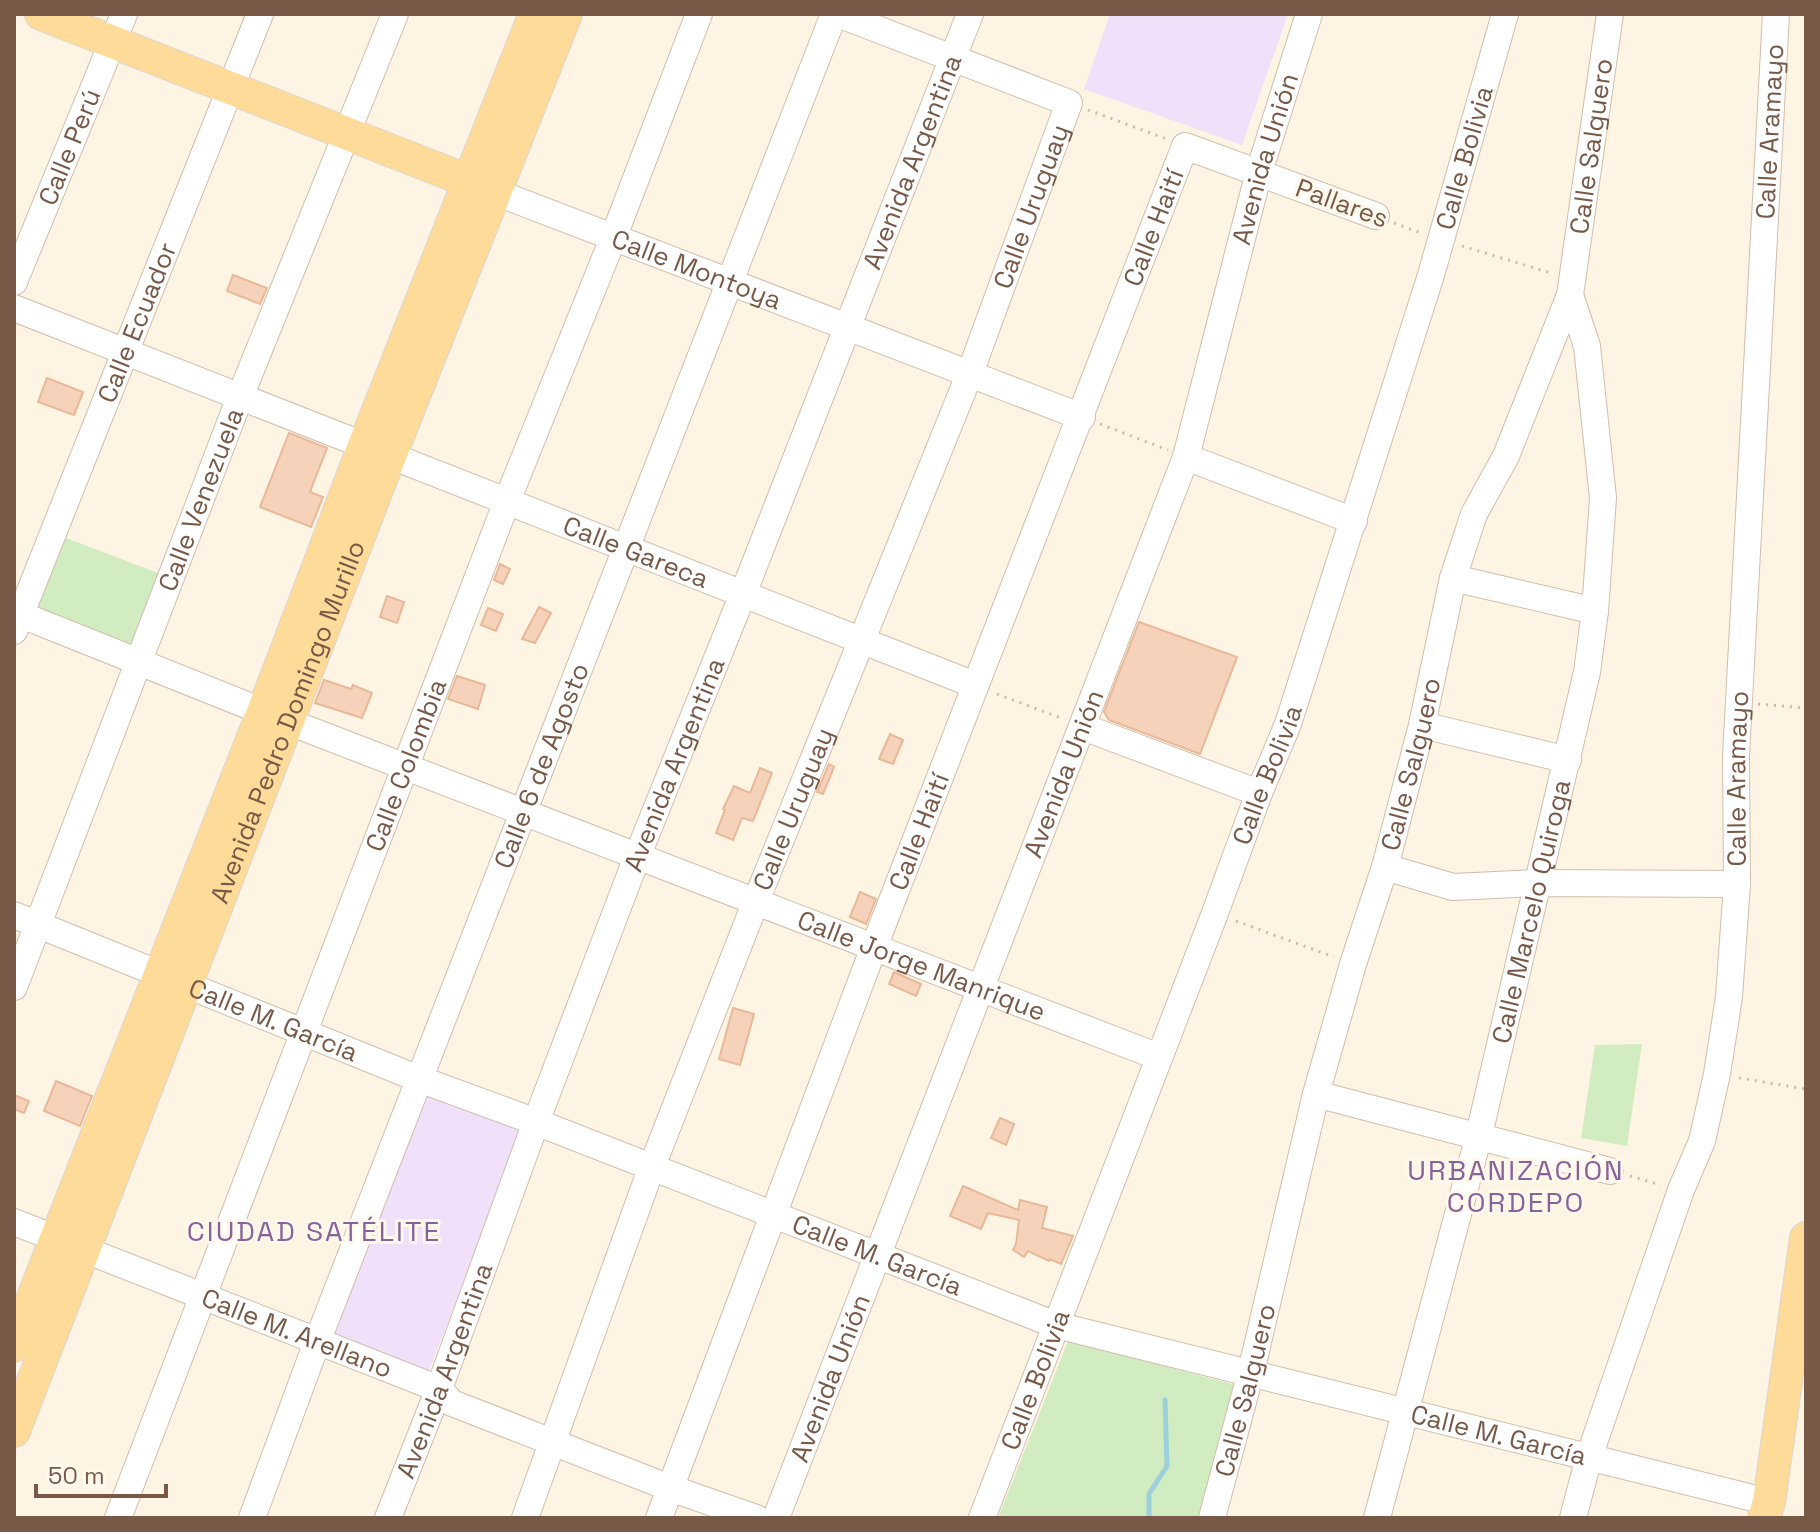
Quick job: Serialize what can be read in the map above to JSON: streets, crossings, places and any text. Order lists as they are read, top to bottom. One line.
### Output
{"streets":{"main road":["Calle Montoya","Avenida Pedro Domingo Murillo"],"street":["Calle Aramayo","Calle Salguero","Calle Perú","Calle Bolivia","Avenida Unión","Avenida Argentina","Pallares","Calle Uruguay","Calle Haití","Calle Ecuador","Calle Venezuela","Calle Gareca","Calle Colombia","Calle 6 de Agosto","Calle Marcelo Quiroga","Calle Jorge Manrique","Calle M. García","Calle M. Arellano"]},"crossings":[["Calle Aramayo","Calle M. García"],["Calle Salguero","Pallares"],["Calle Salguero","Calle Marcelo Quiroga"],["Calle Salguero","Calle M. García"],["Calle Perú","Calle Montoya"],["Calle Bolivia","Pallares"],["Calle Bolivia","Calle Jorge Manrique"],["Calle Bolivia","Calle M. García"],["Avenida Unión","Pallares"],["Avenida Unión","Calle Jorge Manrique"],["Avenida Unión","Calle M. García"],["Avenida Argentina","Calle Montoya"],["Avenida Argentina","Calle Gareca"],["Avenida Argentina","Calle Jorge Manrique"],["Avenida Argentina","Calle M. García"],["Avenida Argentina","Calle M. Arellano"],["Pallares","Calle Haití"],["Pallares","Calle Marcelo Quiroga"],["Calle Uruguay","Calle Montoya"],["Calle Uruguay","Calle Gareca"],["Calle Uruguay","Calle Jorge Manrique"],["Calle Uruguay","Calle M. García"],["Calle Uruguay","Calle M. Arellano"],["Calle Haití","Calle Montoya"],["Calle Haití","Calle Gareca"],["Calle Haití","Calle Jorge Manrique"],["Calle Haití","Calle M. García"],["Calle Haití","Calle M. Arellano"],["Calle Montoya","Calle Ecuador"],["Calle Montoya","Calle Venezuela"],["Calle Montoya","Avenida Pedro Domingo Murillo"],["Calle Montoya","Calle Colombia"],["Calle Montoya","Calle 6 de Agosto"],["Calle Ecuador","Calle Gareca"],["Calle Ecuador","Calle Jorge Manrique"],["Calle Venezuela","Calle Gareca"],["Calle Venezuela","Calle Jorge Manrique"],["Calle Venezuela","Calle M. García"],["Calle Gareca","Avenida Pedro Domingo Murillo"],["Calle Gareca","Calle Colombia"],["Calle Gareca","Calle 6 de Agosto"],["Avenida Pedro Domingo Murillo","Calle Jorge Manrique"],["Avenida Pedro Domingo Murillo","Calle M. García"],["Avenida Pedro Domingo Murillo","Calle M. Arellano"],["Calle Colombia","Calle Jorge Manrique"],["Calle Colombia","Calle M. García"],["Calle Colombia","Calle M. Arellano"],["Calle 6 de Agosto","Calle Jorge Manrique"],["Calle 6 de Agosto","Calle M. García"],["Calle 6 de Agosto","Calle M. Arellano"],["Calle Marcelo Quiroga","Calle M. García"]],"districts":["URBANIZACIÓN CORDEPO","CIUDAD SATÉLITE"],"scale_bar":"50 m"}
